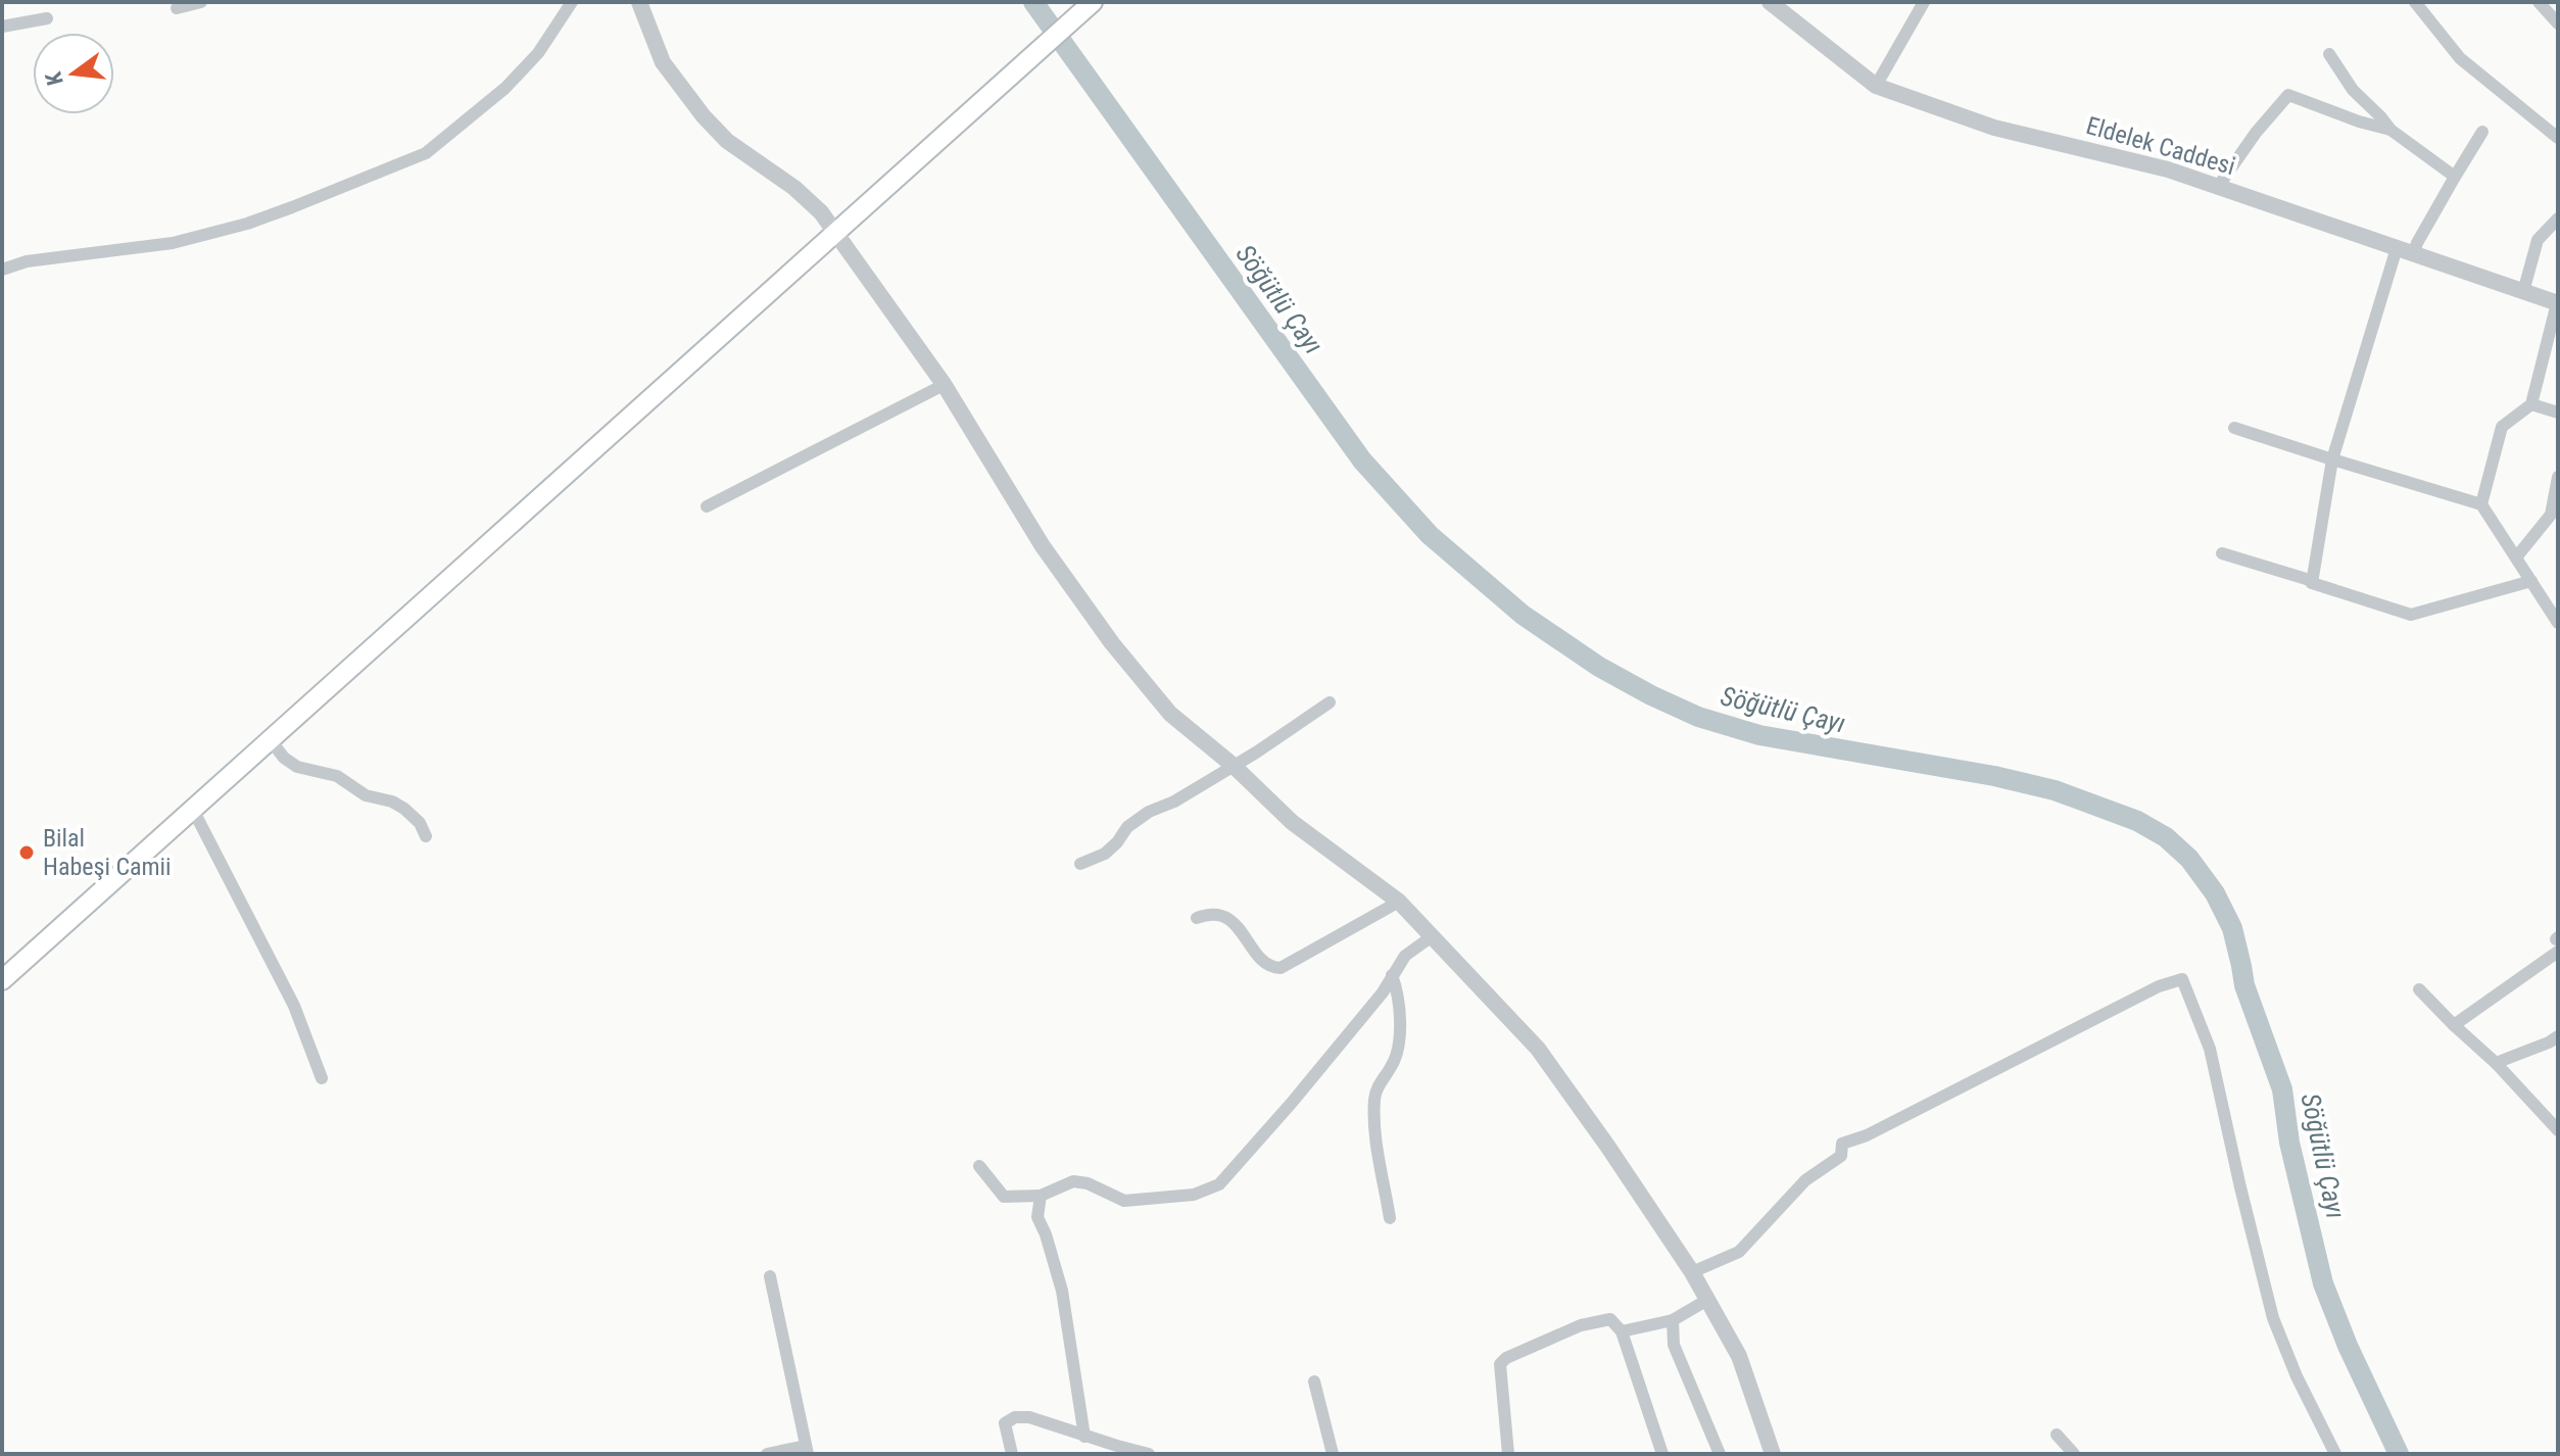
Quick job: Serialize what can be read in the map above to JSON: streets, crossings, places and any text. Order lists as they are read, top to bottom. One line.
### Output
{"streets":{"street":["Eldelek Caddesi"]},"water":["Söğütlü Çayı"],"places":["Bilal Habeşi Camii"],"north":"left"}
